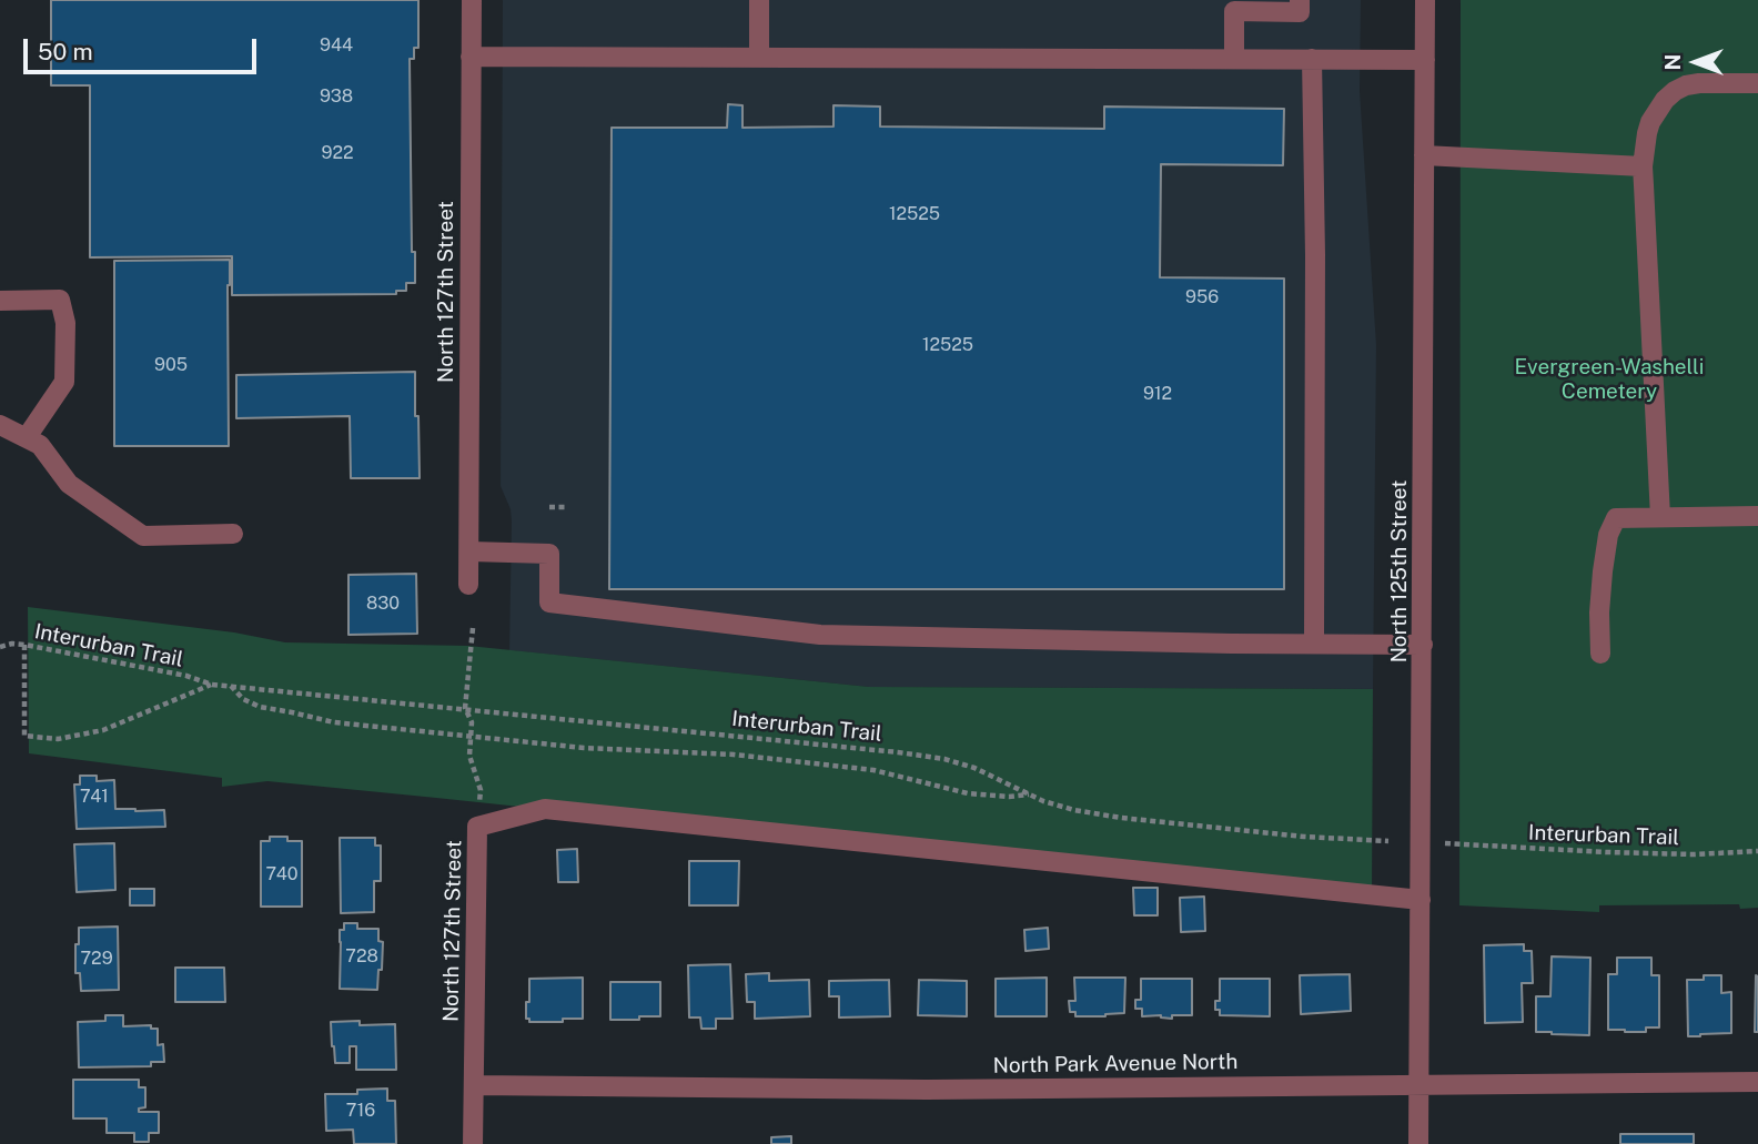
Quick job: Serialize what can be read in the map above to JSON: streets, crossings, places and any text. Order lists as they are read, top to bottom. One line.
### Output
{"streets":{"street":["North 127th Street","North 125th Street","North Park Avenue North"],"path":["Interurban Trail"]},"crossings":[["North 127th Street","Interurban Trail"],["North 127th Street","North Park Avenue North"],["North 125th Street","North Park Avenue North"]],"parks":["Evergreen-Washelli Cemetery"],"house_numbers":["944","938","922","12525","956","12525","905","912","830","741","740","728","729","716"],"scale_bar":"50 m","north":"left"}
